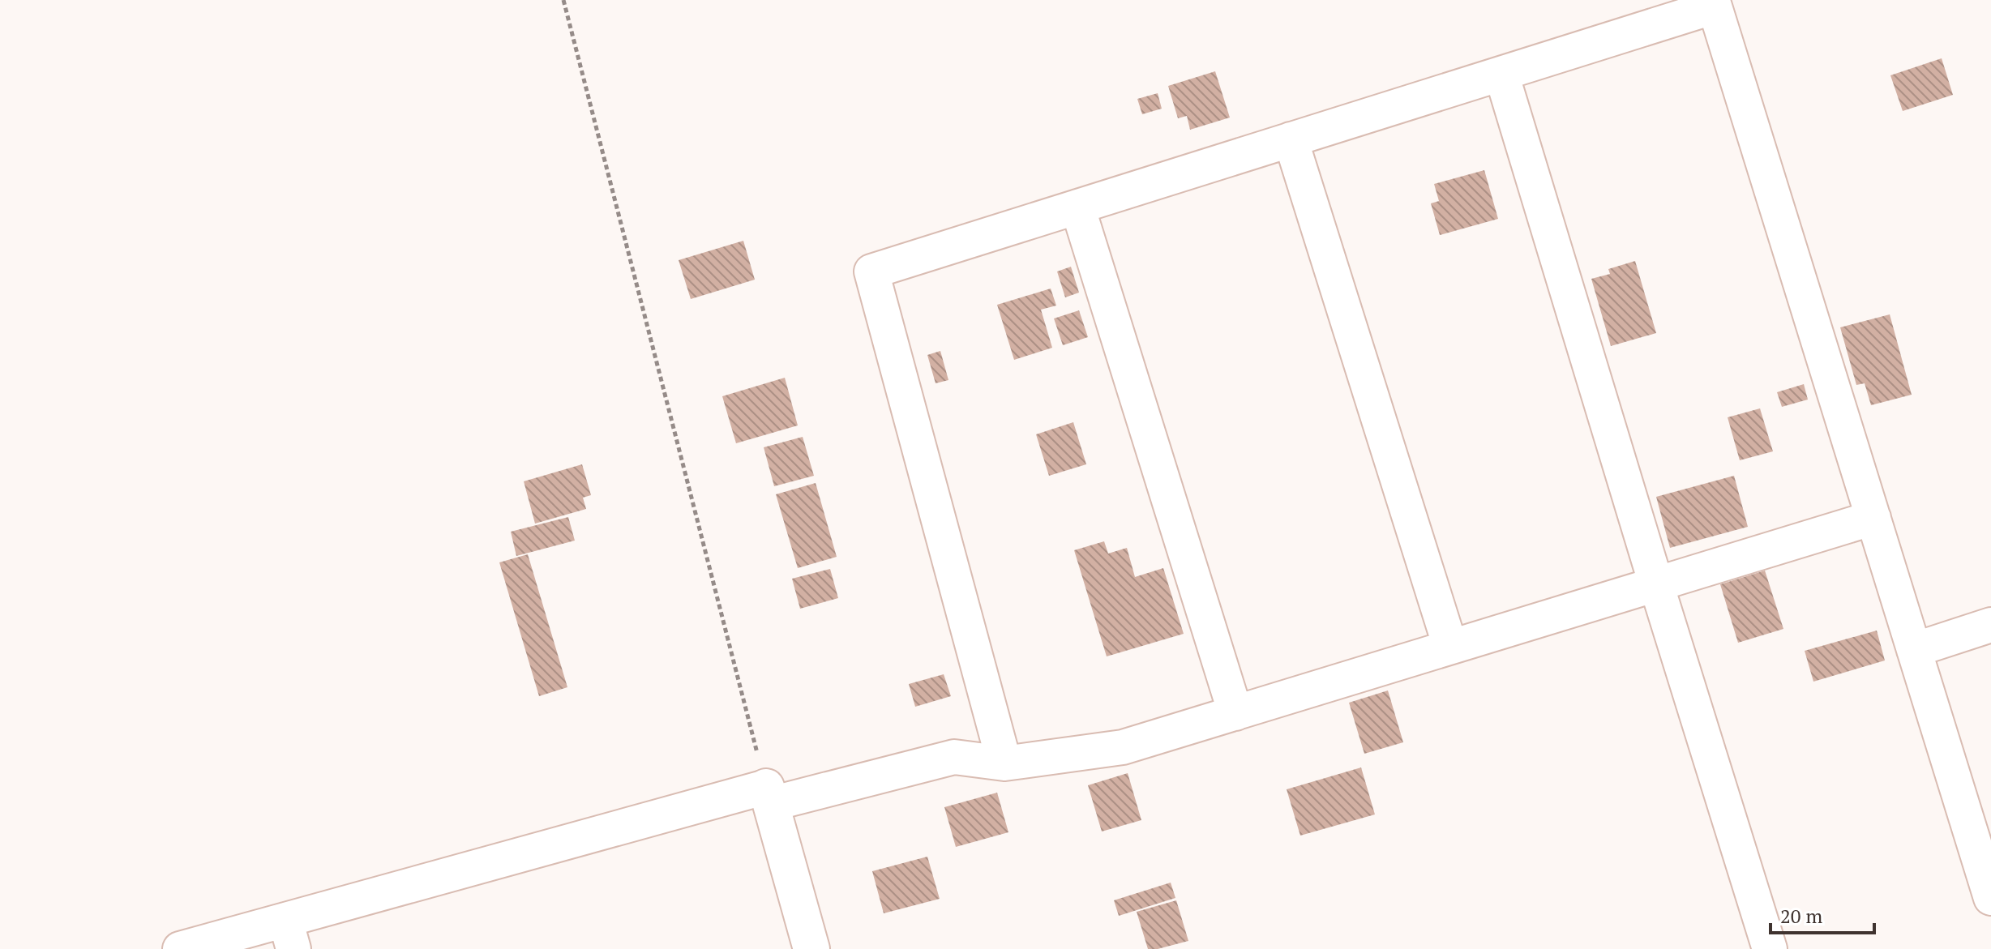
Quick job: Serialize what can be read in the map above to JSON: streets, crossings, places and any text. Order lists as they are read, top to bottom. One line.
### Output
{"scale_bar":"20 m"}
